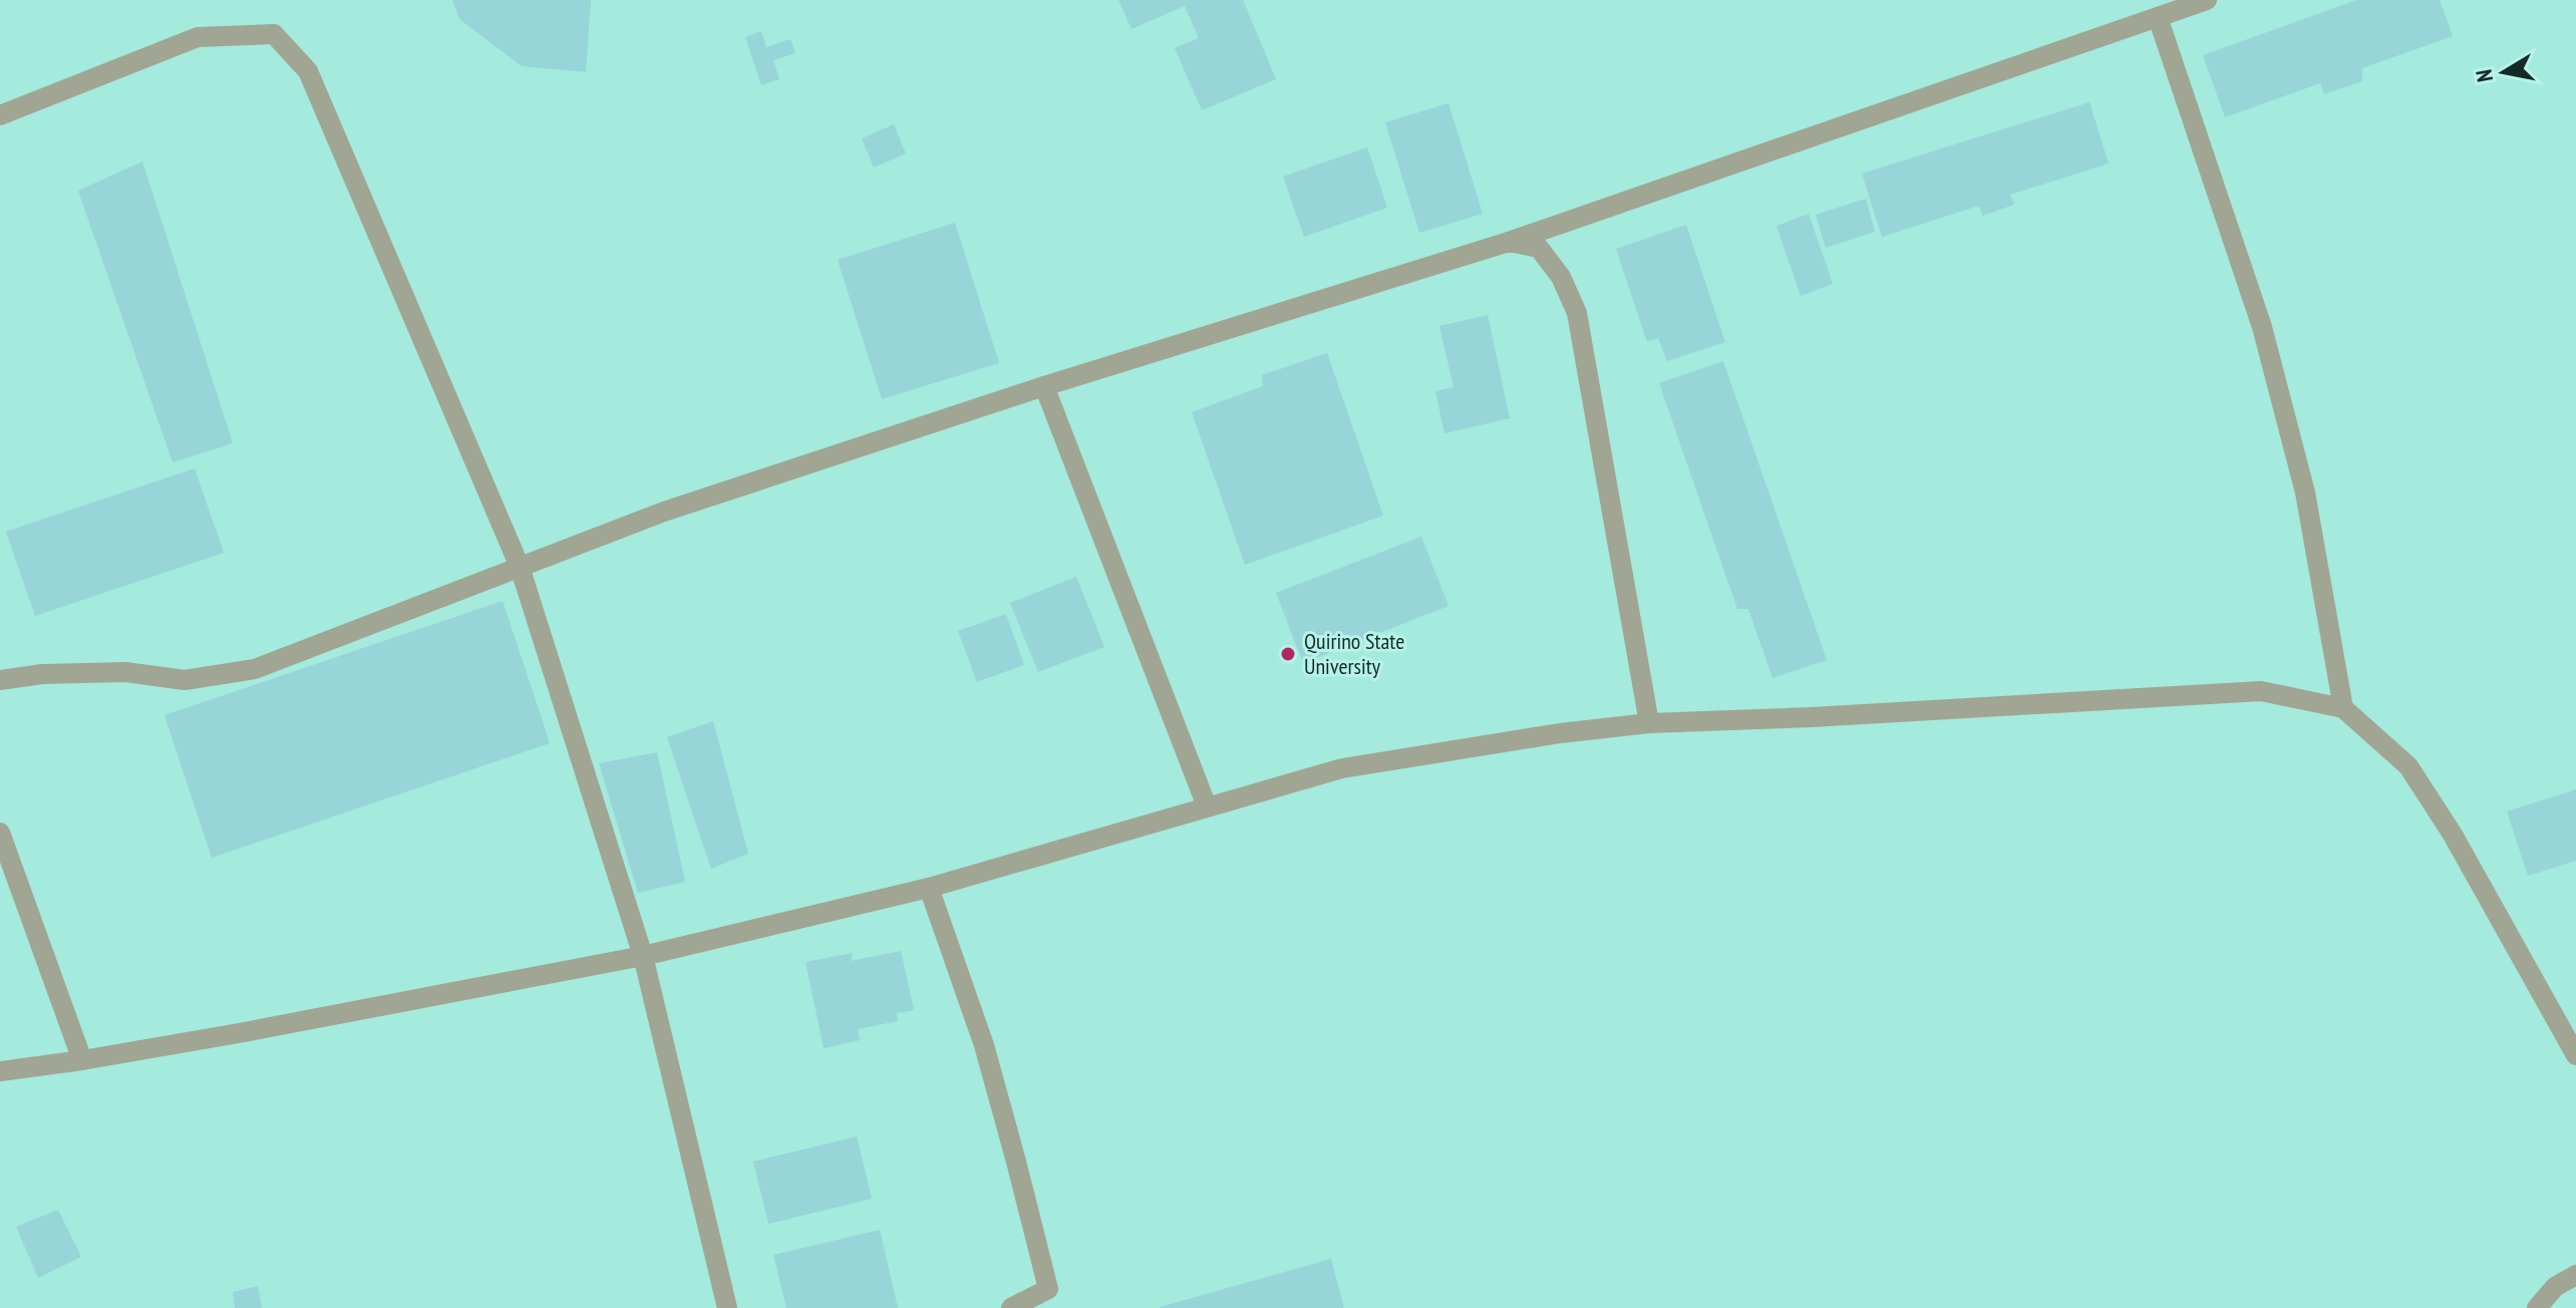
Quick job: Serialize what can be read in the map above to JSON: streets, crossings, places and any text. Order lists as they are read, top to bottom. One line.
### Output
{"places":["Quirino State University"],"north":"left"}
